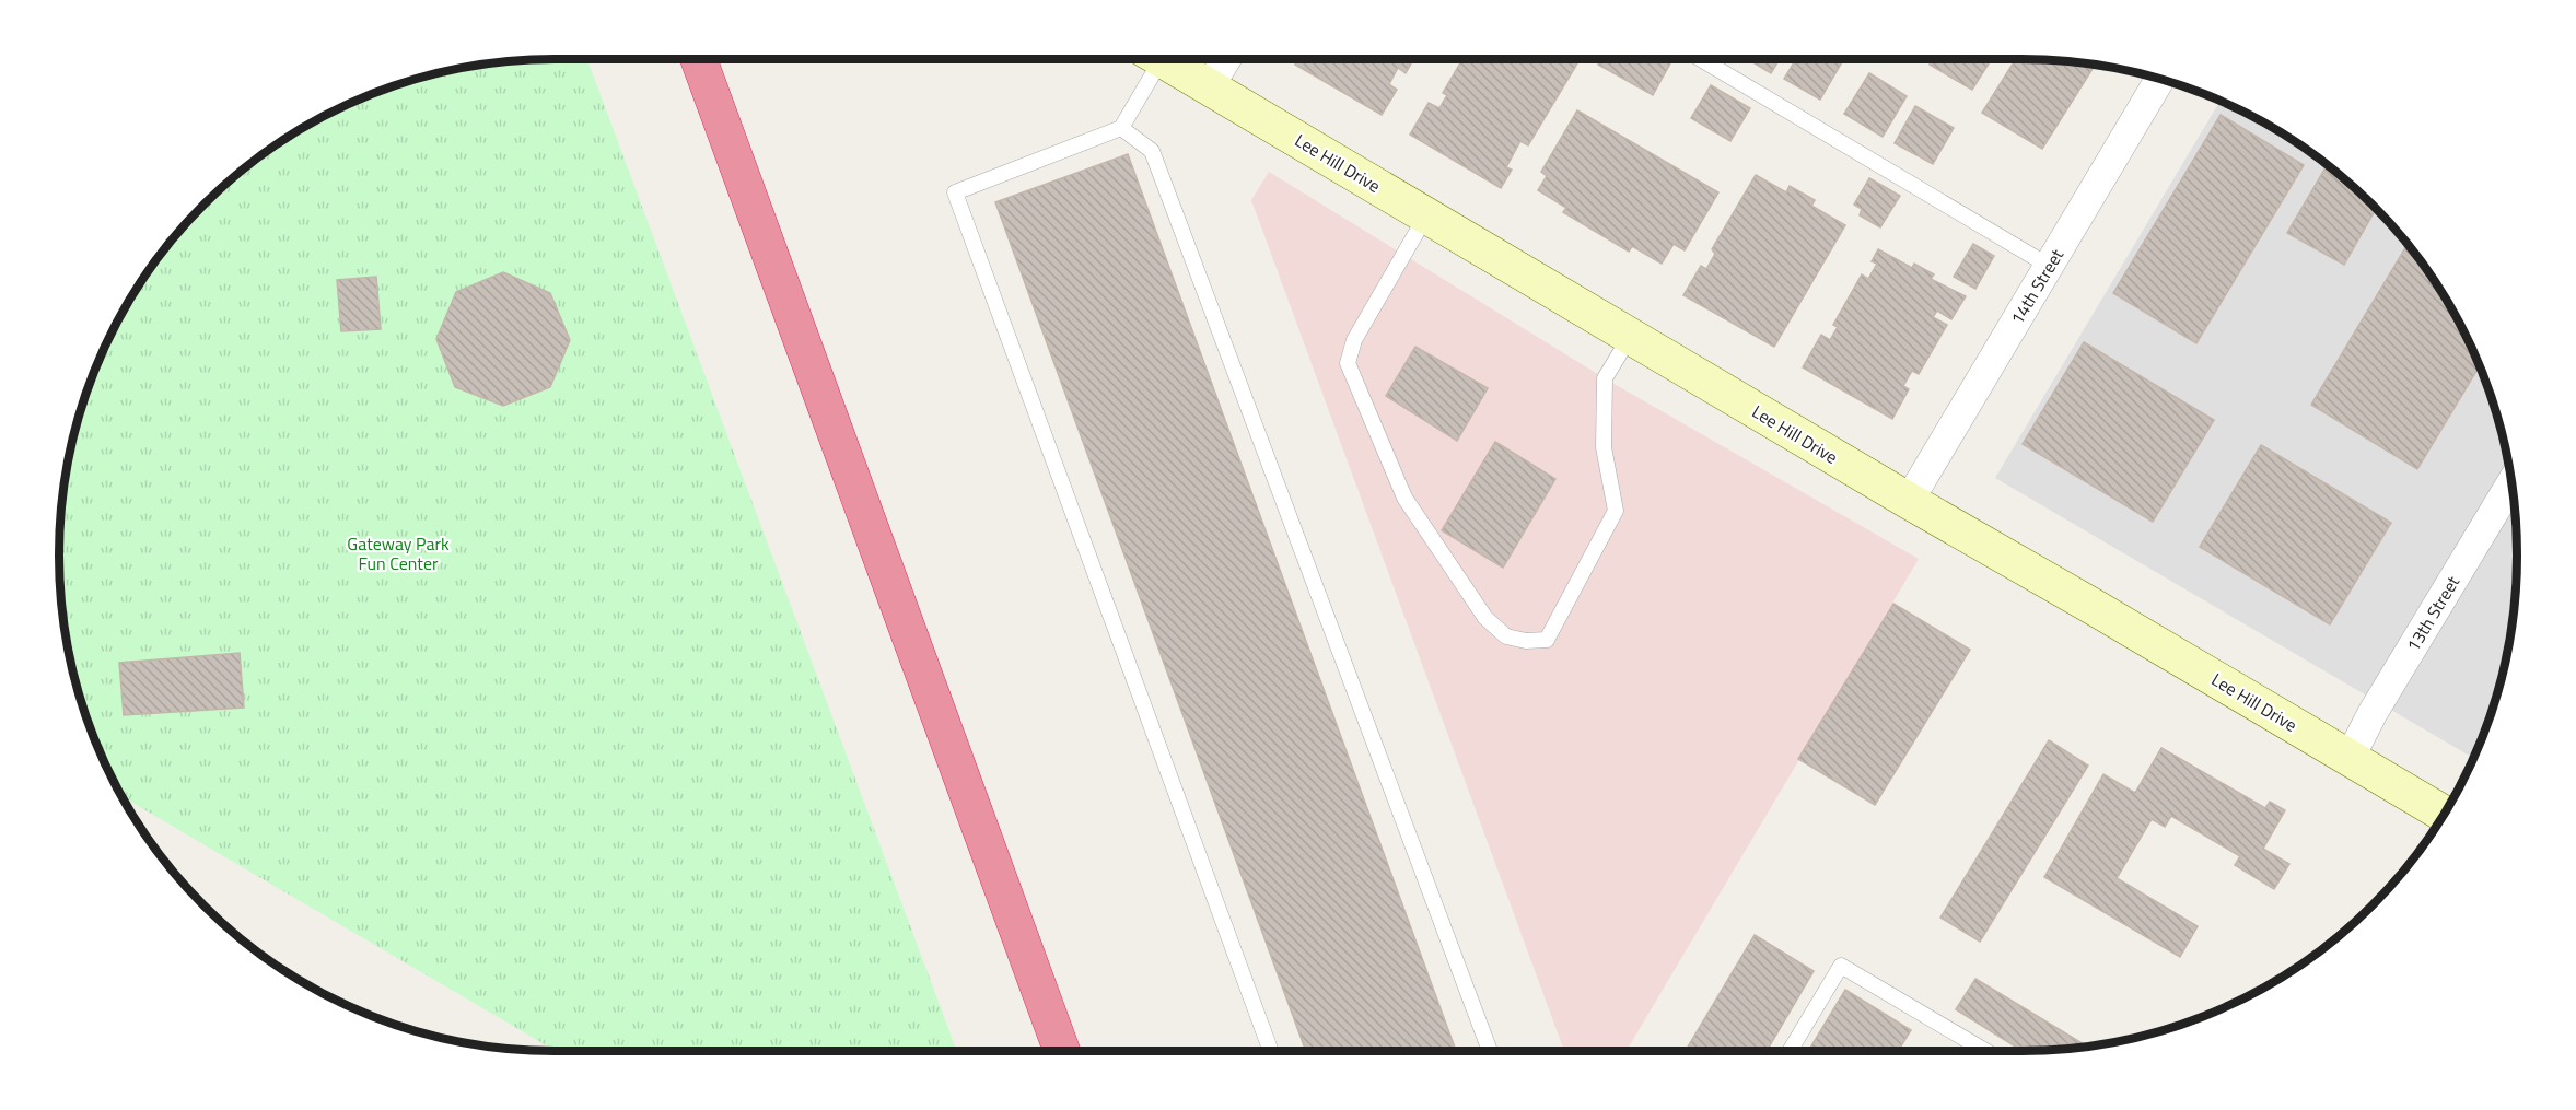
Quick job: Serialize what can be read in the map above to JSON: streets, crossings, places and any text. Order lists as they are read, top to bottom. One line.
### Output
{"streets":{"street":["Lee Hill Drive","14th Street","13th Street"]},"crossings":[["Lee Hill Drive","14th Street"],["Lee Hill Drive","13th Street"]],"parks":["Gateway Park Fun Center"]}
